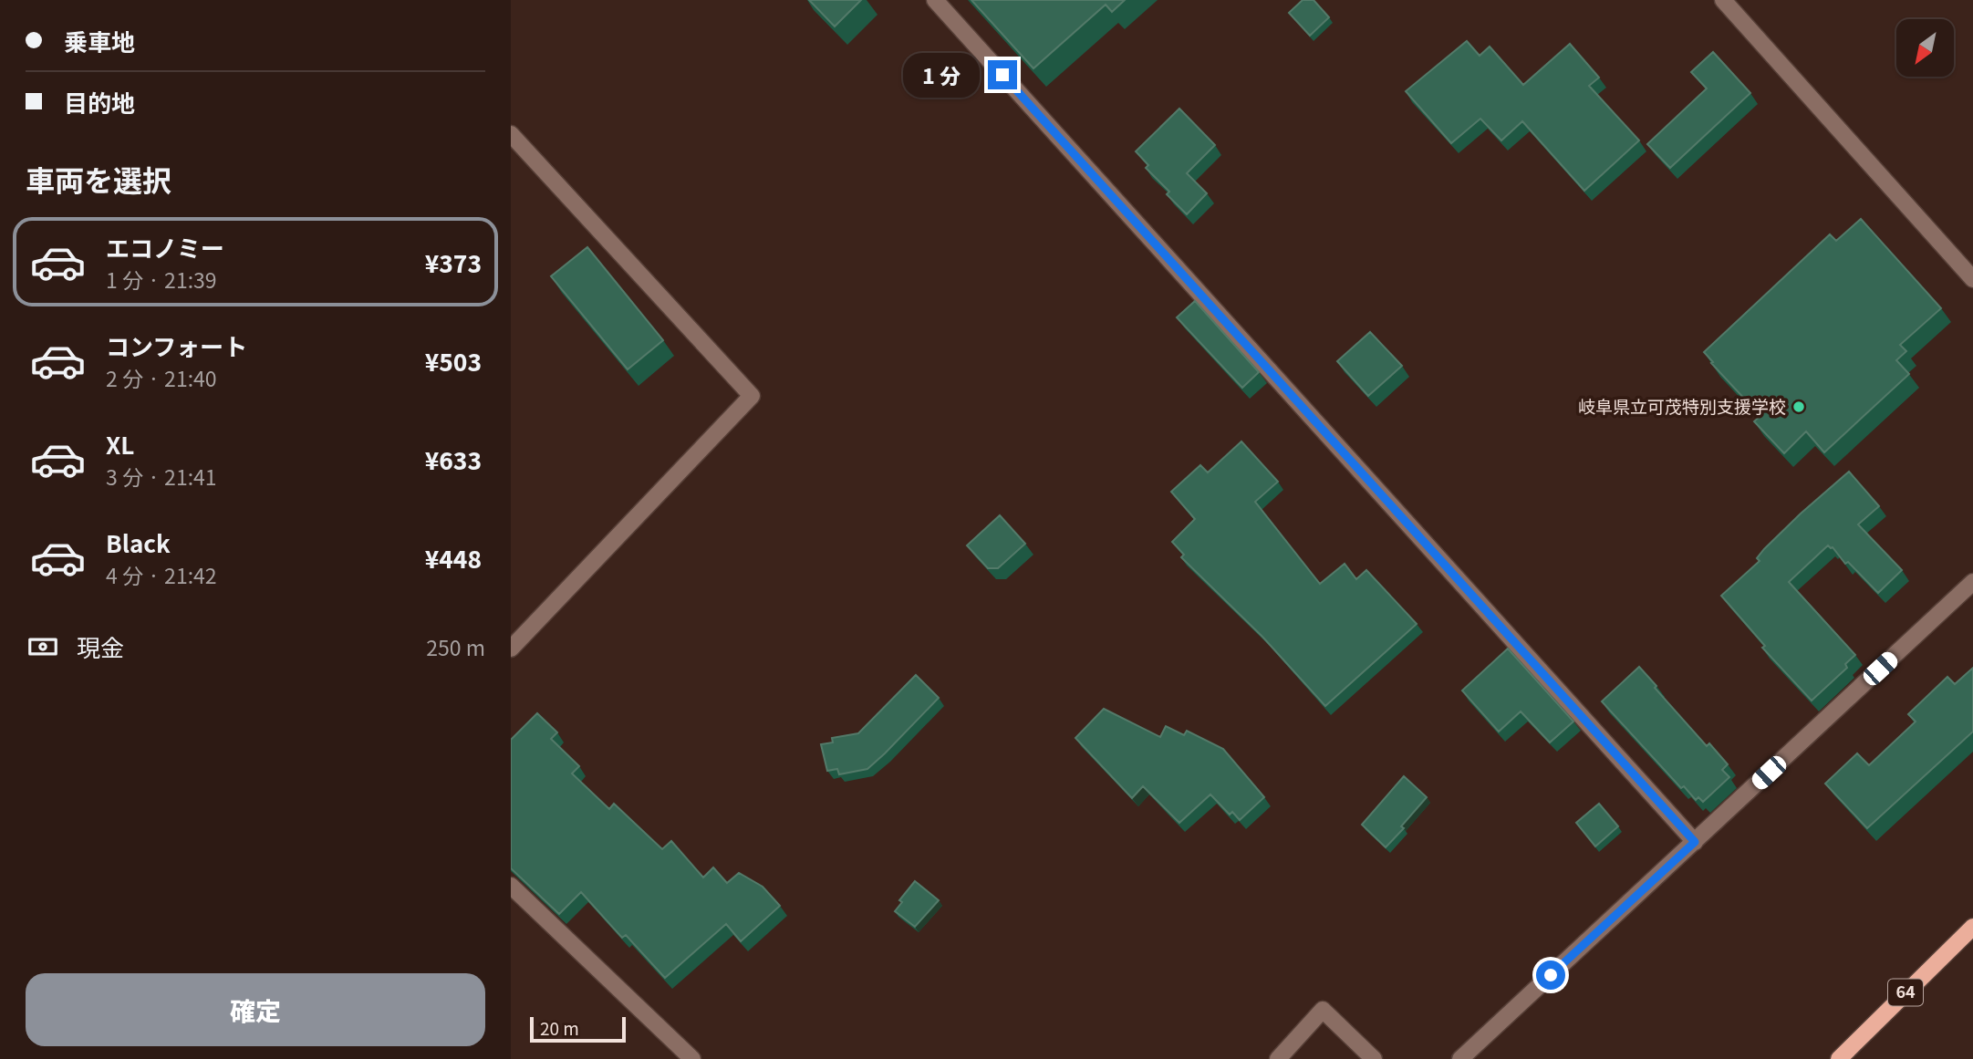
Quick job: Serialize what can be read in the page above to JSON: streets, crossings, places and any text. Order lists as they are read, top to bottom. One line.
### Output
{"streets":{"main road":["64"]},"places":["岐阜県立可茂特別支援学校"],"scale_bar":"20 m","north":"bottom left","page":{"banner":["乗車地","目的地"],"bubble":"1 分","heading":"車両を選択","list":[{"name":"エコノミー","note":"1 分 · 21:39","value":"¥373"},{"name":"コンフォート","note":"2 分 · 21:40","value":"¥503"},{"name":"XL","note":"3 分 · 21:41","value":"¥633"},{"name":"Black","note":"4 分 · 21:42","value":"¥448"}],"pay":["現金","250 m"],"buttons":"確定","scale":"20 m"}}
